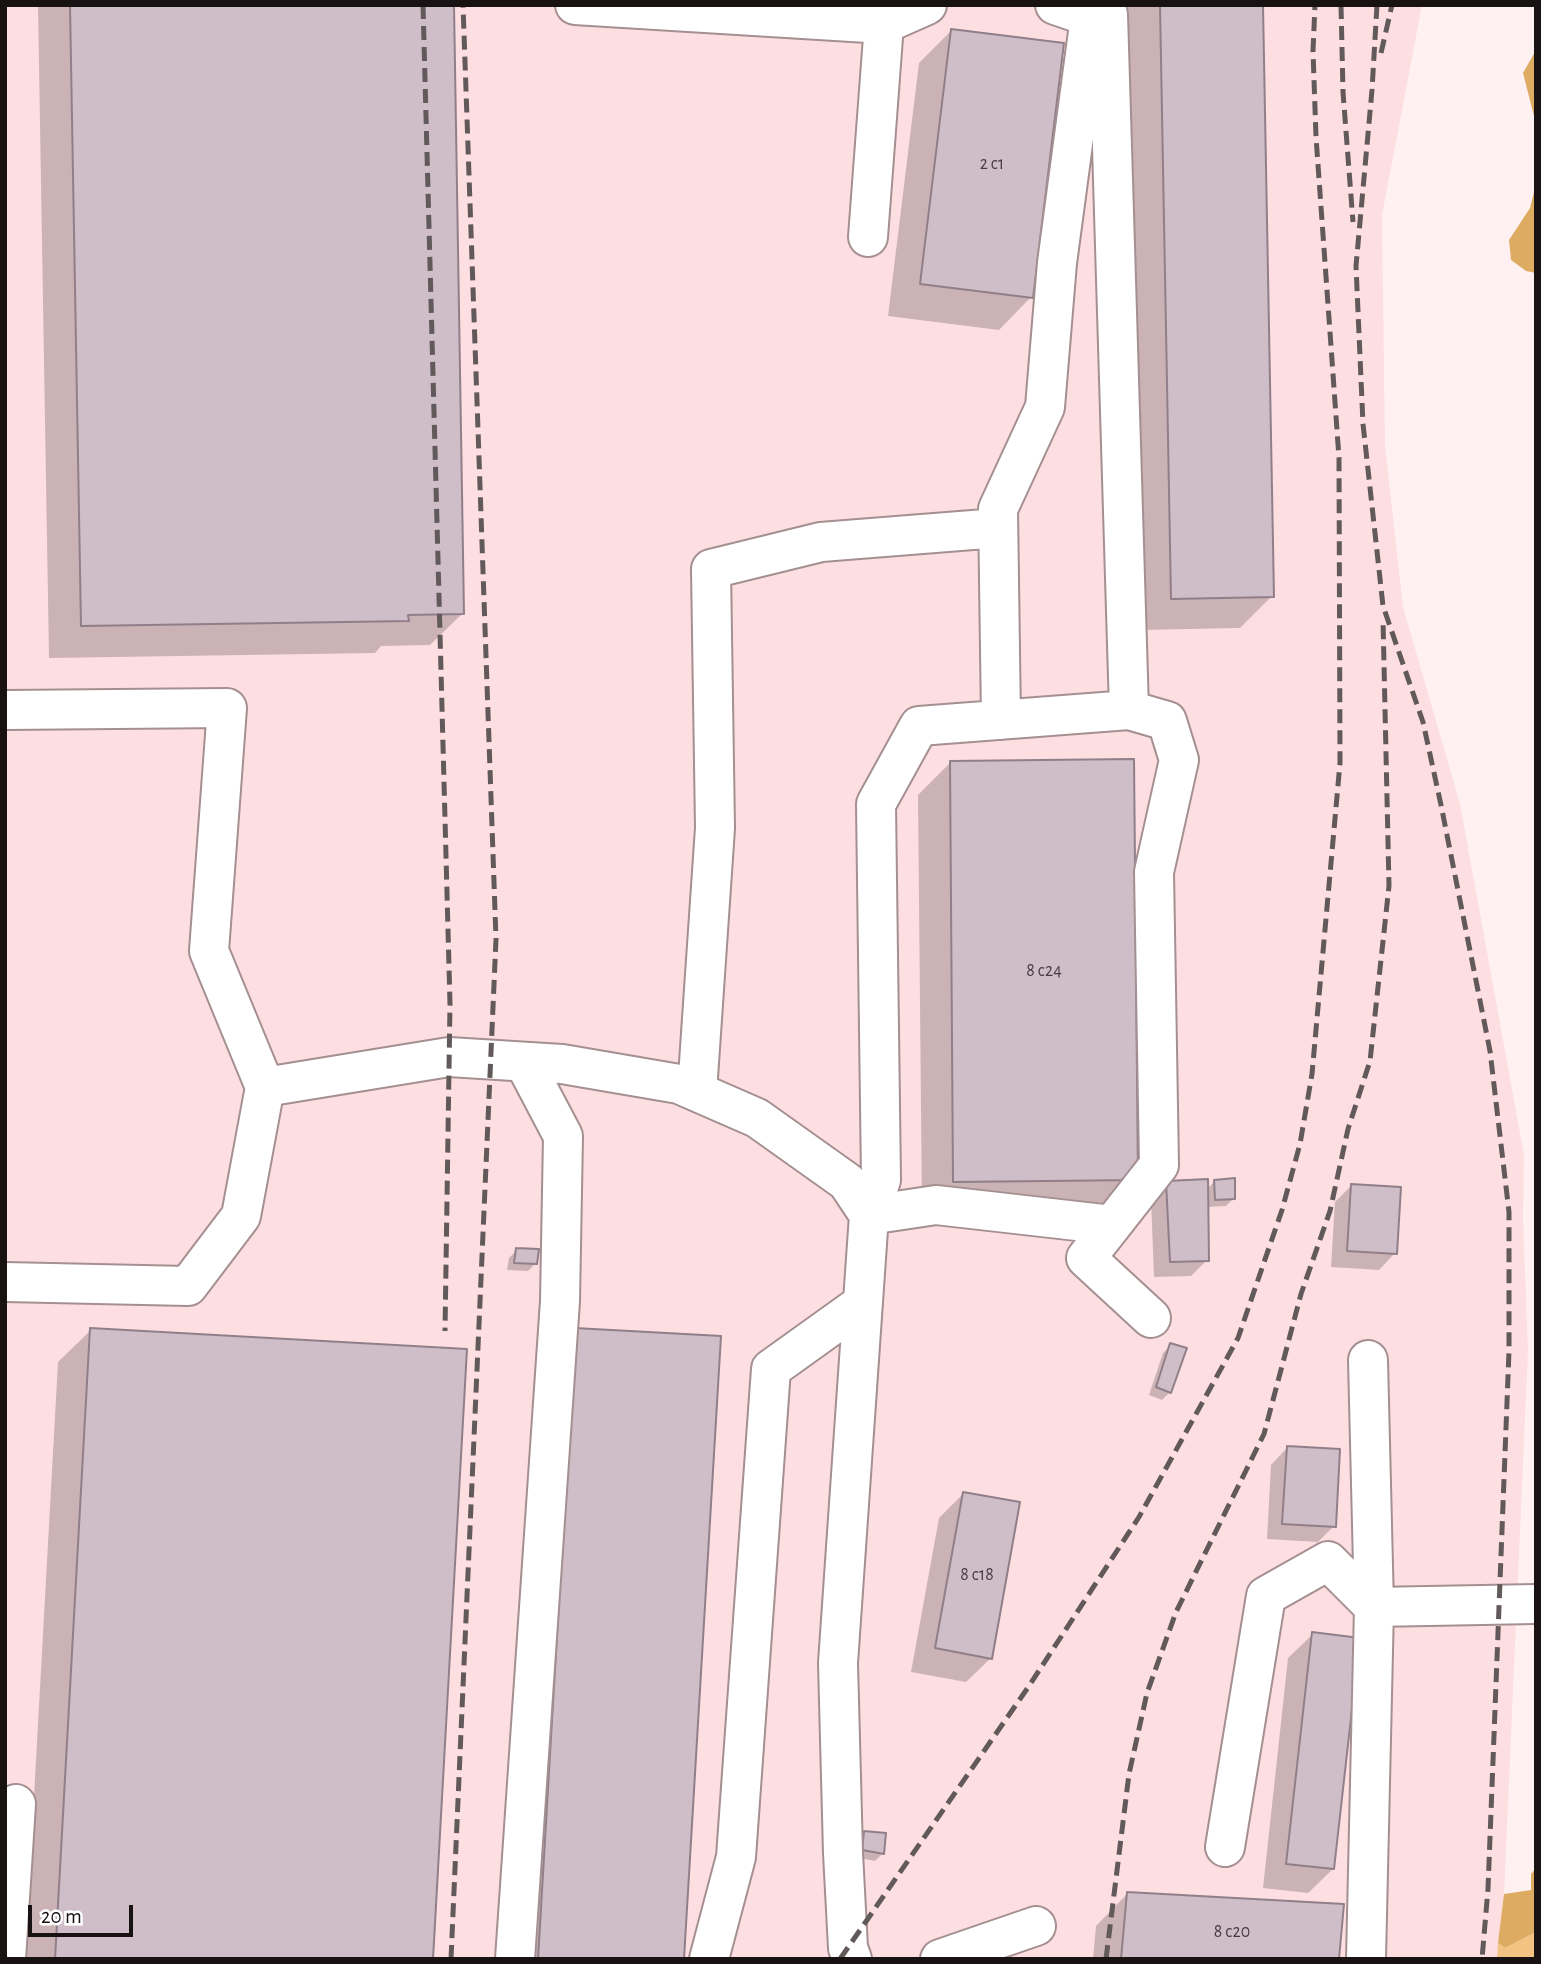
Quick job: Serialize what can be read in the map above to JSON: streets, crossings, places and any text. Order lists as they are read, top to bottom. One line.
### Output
{"house_numbers":["2 с1","8 с24","8 с18","8 с20"],"scale_bar":"20 m"}
